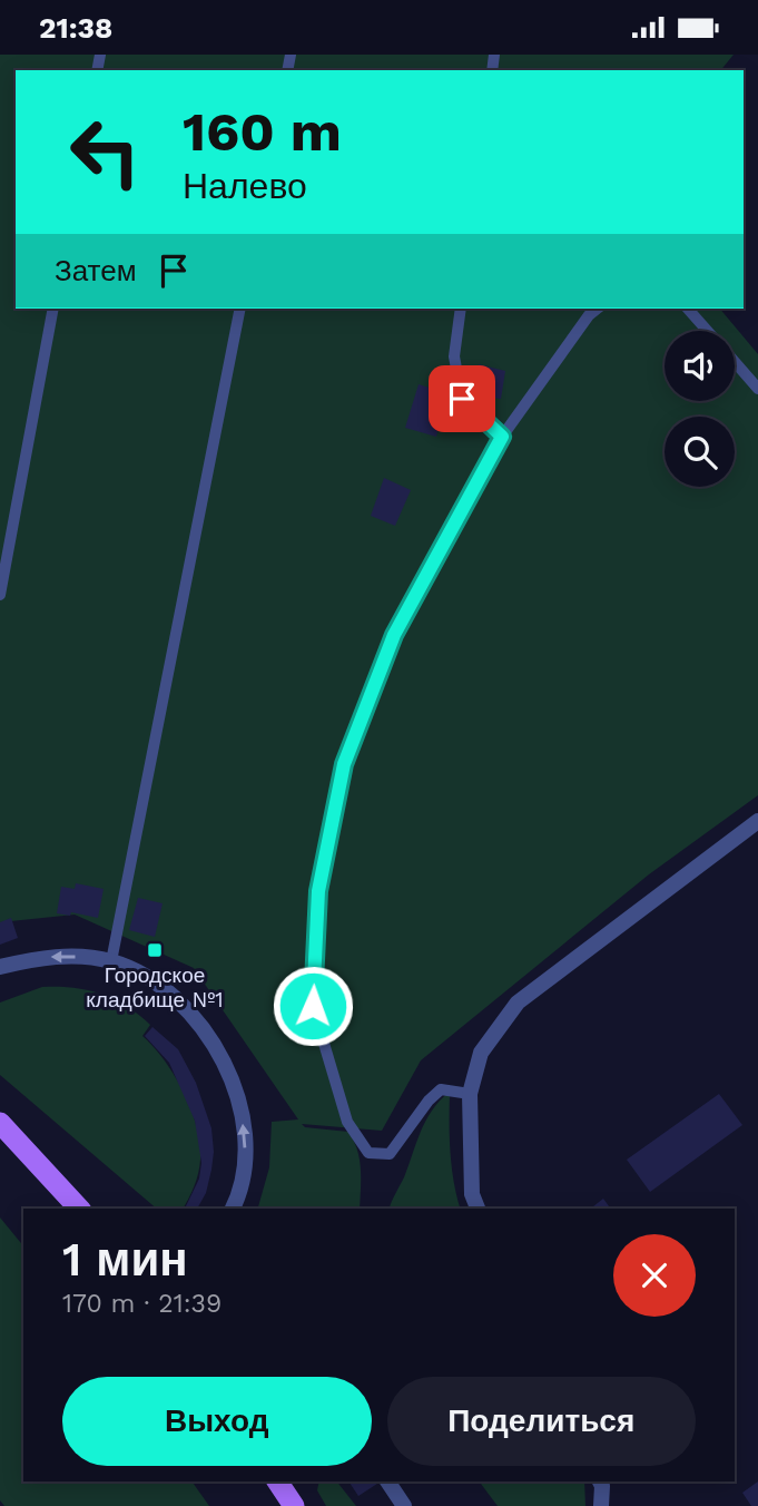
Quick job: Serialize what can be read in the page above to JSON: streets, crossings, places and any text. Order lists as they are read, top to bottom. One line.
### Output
{"places":{"transit":["Городское кладбище №1"]},"page":{"status":"21:38","turn":["160 m","Налево"],"then":"Затем","heading":["1 мин","170 m · 21:39"],"buttons":["Выход","Поделиться"]}}
